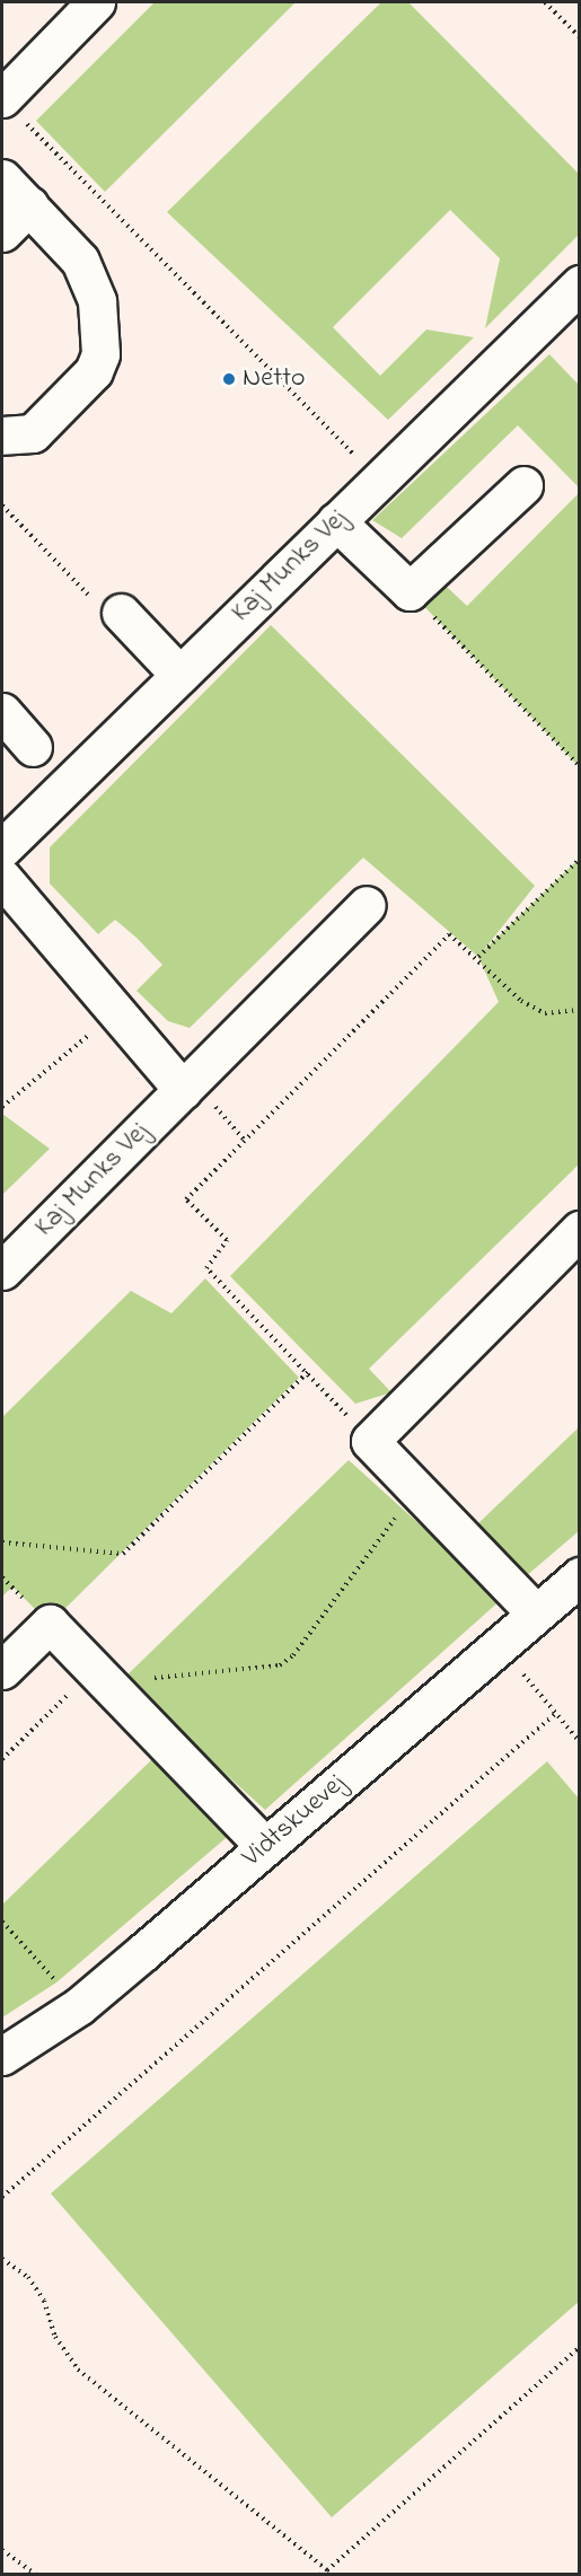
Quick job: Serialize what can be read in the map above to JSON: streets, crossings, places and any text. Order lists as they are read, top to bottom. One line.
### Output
{"streets":{"street":["Kaj Munks Vej","Vidtskuevej"]},"places":["Netto"]}
